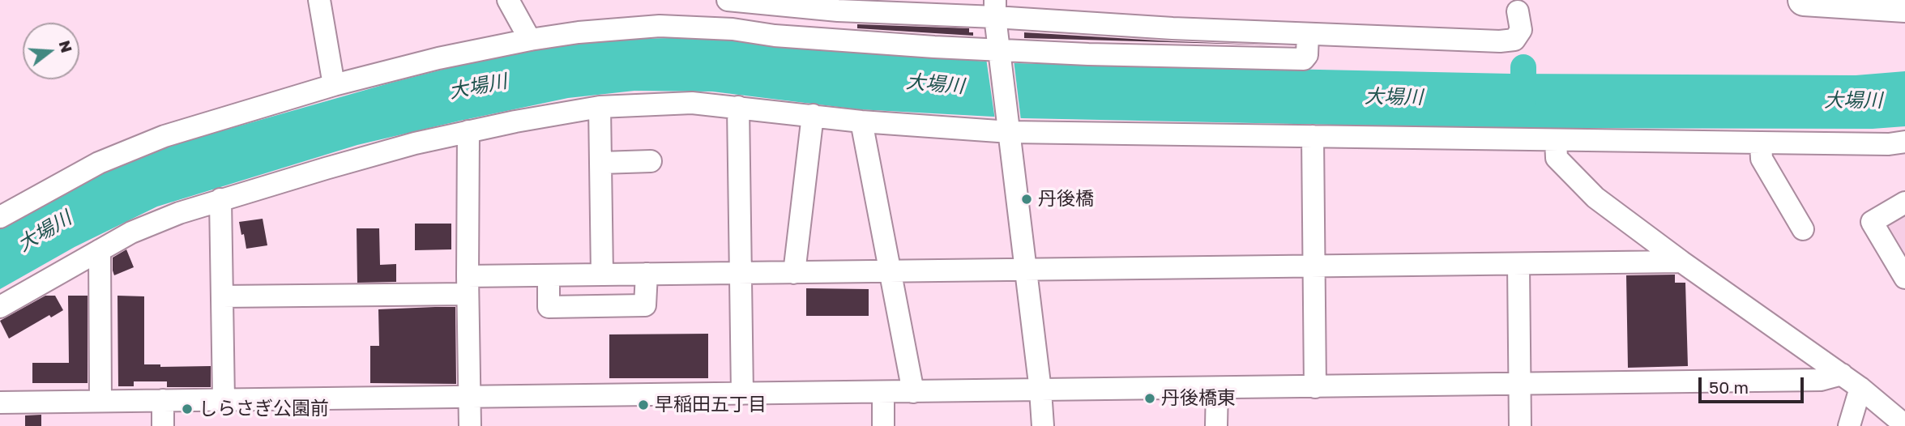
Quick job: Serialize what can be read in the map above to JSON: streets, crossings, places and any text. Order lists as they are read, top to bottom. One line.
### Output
{"water":["大場川"],"places":["丹後橋","丹後橋東","早稲田五丁目","しらさぎ公園前"],"scale_bar":"50 m","north":"right"}
